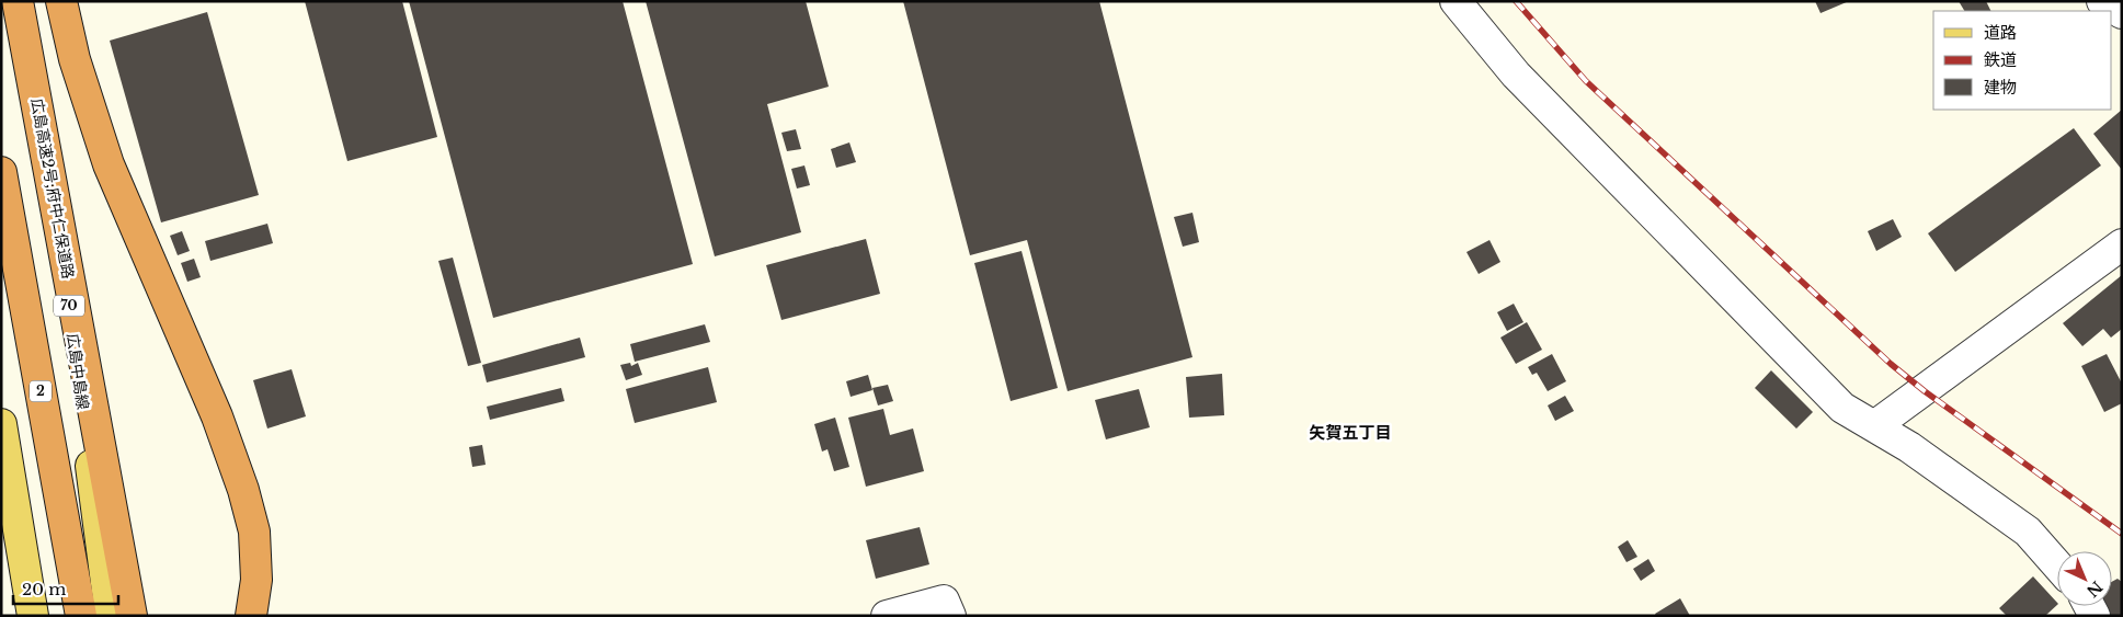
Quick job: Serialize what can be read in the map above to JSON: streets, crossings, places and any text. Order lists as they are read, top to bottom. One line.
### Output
{"streets":{"highway":["広島高速2号;府中仁保道路","2"],"main road":["70","広島中島線"]},"crossings":[["広島高速2号;府中仁保道路","広島中島線"]],"districts":["矢賀五丁目"],"legend":["道路","鉄道","建物"],"scale_bar":"20 m","north":"bottom right"}
